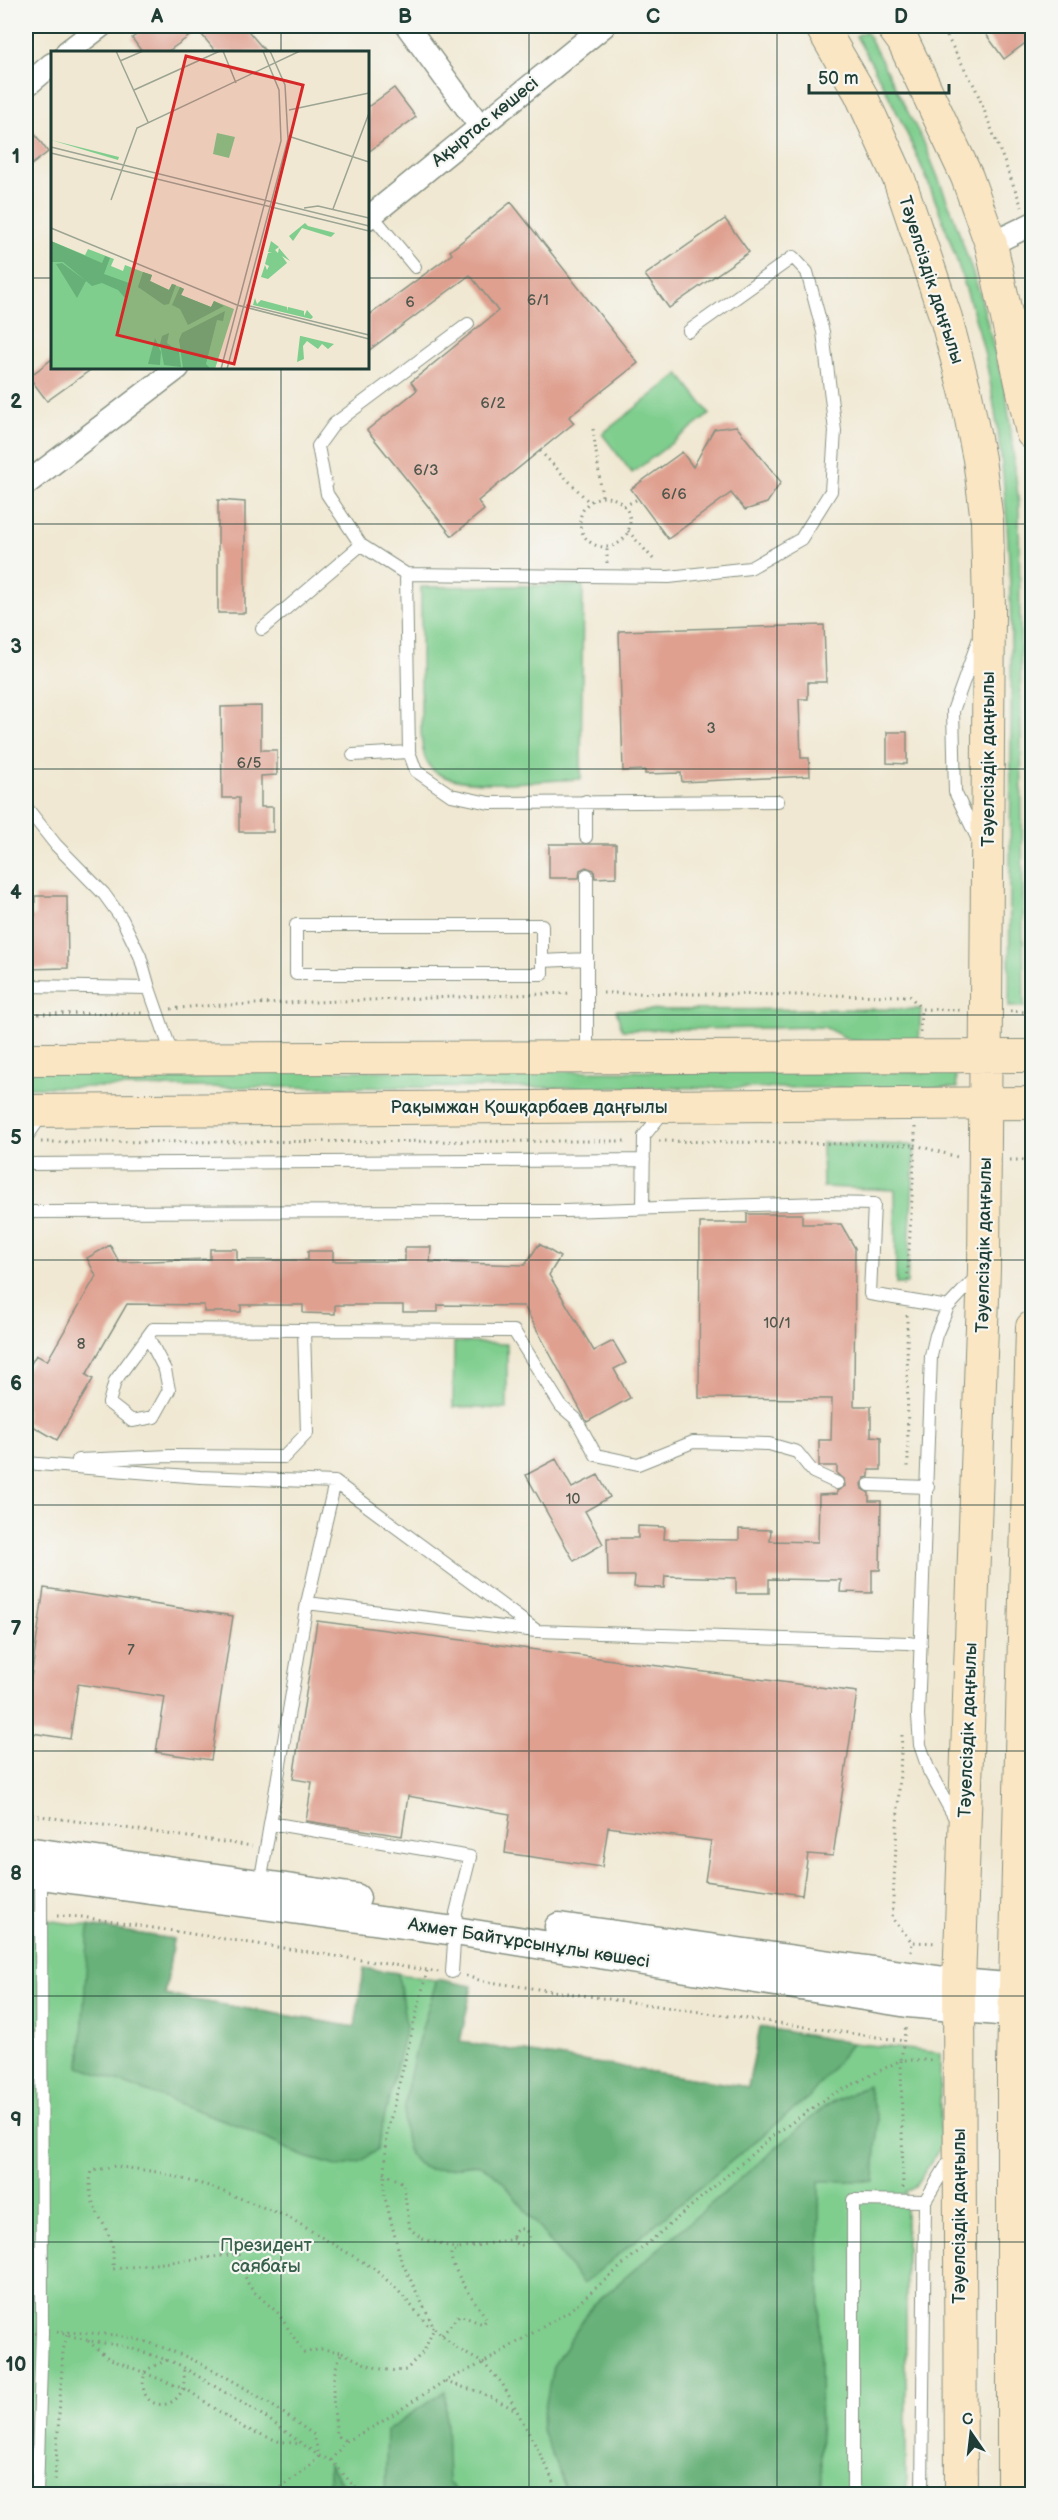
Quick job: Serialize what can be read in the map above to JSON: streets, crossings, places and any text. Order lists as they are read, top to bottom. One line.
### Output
{"streets":{"main road":["Тәуелсіздік даңғылы","Рақымжан Қошқарбаев даңғылы"],"street":["Ақыртас көшесі","Ахмет Байтұрсынұлы көшесі"]},"crossings":[["Тәуелсіздік даңғылы","Рақымжан Қошқарбаев даңғылы"],["Тәуелсіздік даңғылы","Ахмет Байтұрсынұлы көшесі"]],"parks":["Президент саябағы"],"house_numbers":["6/1","6","6/2","6/3","6/6","3","6/5","10/1","8","10","7"],"scale_bar":"50 m","north":"top","grid":{"columns":["A","B","C","D"],"rows":["1","2","3","4","5","6","7","8","9","10"]}}
